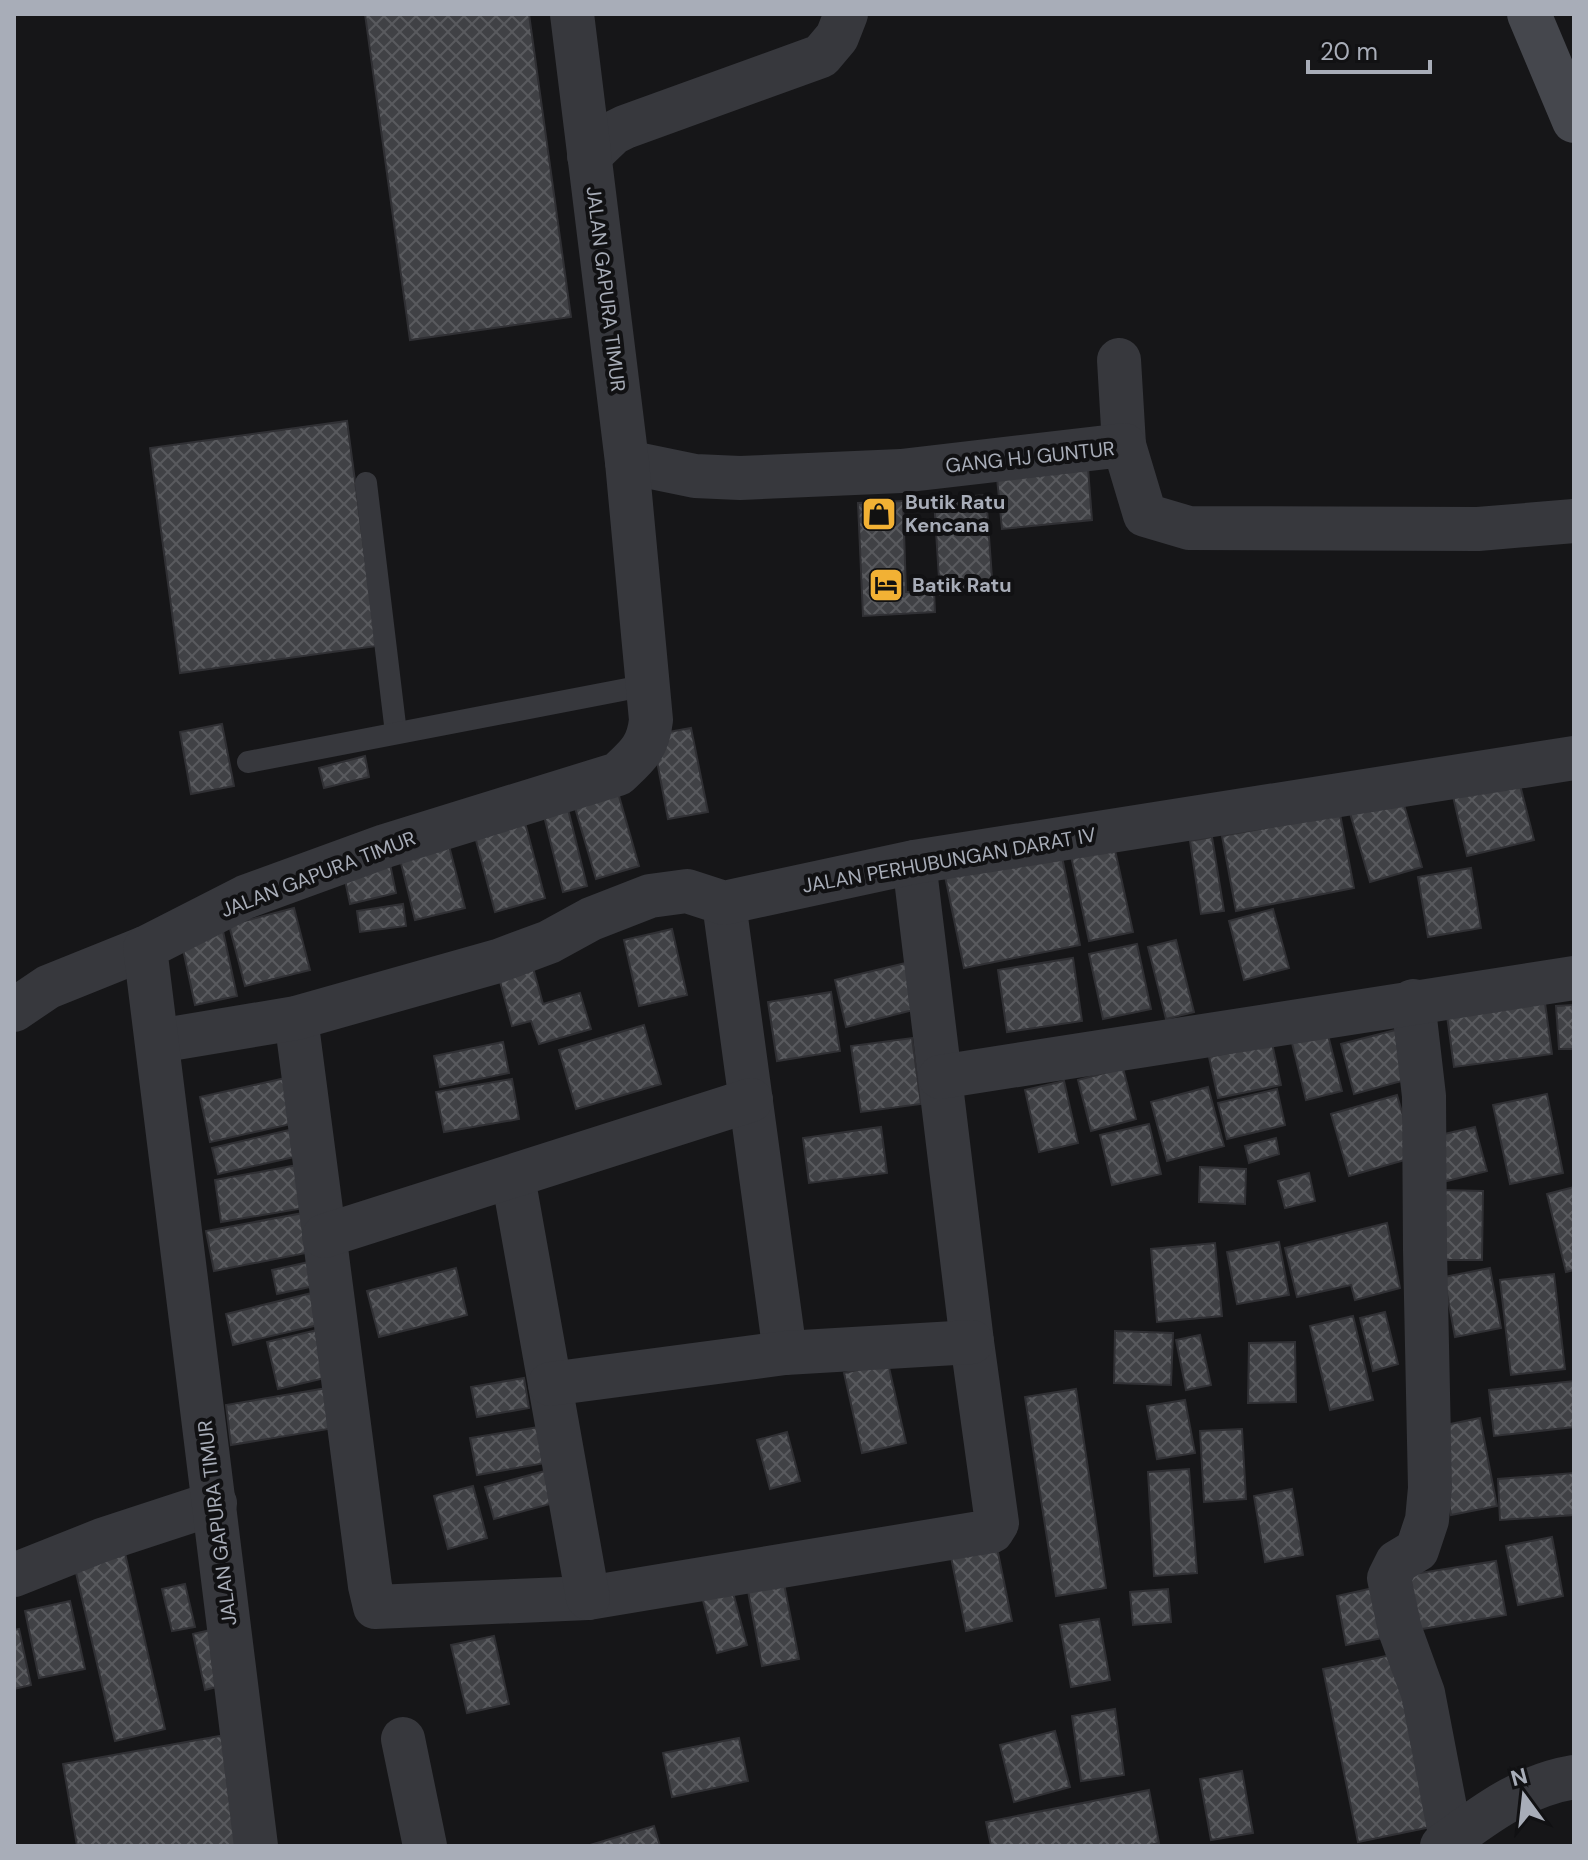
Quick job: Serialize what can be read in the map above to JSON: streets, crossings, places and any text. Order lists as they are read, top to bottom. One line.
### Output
{"streets":{"street":["JALAN GAPURA TIMUR","GANG HJ GUNTUR","JALAN PERHUBUNGAN DARAT IV"]},"crossings":[["JALAN GAPURA TIMUR","GANG HJ GUNTUR"],["JALAN GAPURA TIMUR","JALAN PERHUBUNGAN DARAT IV"]],"places":{"shop":["Butik Ratu Kencana"],"hotel":["Batik Ratu"]},"scale_bar":"20 m","north":"top"}
